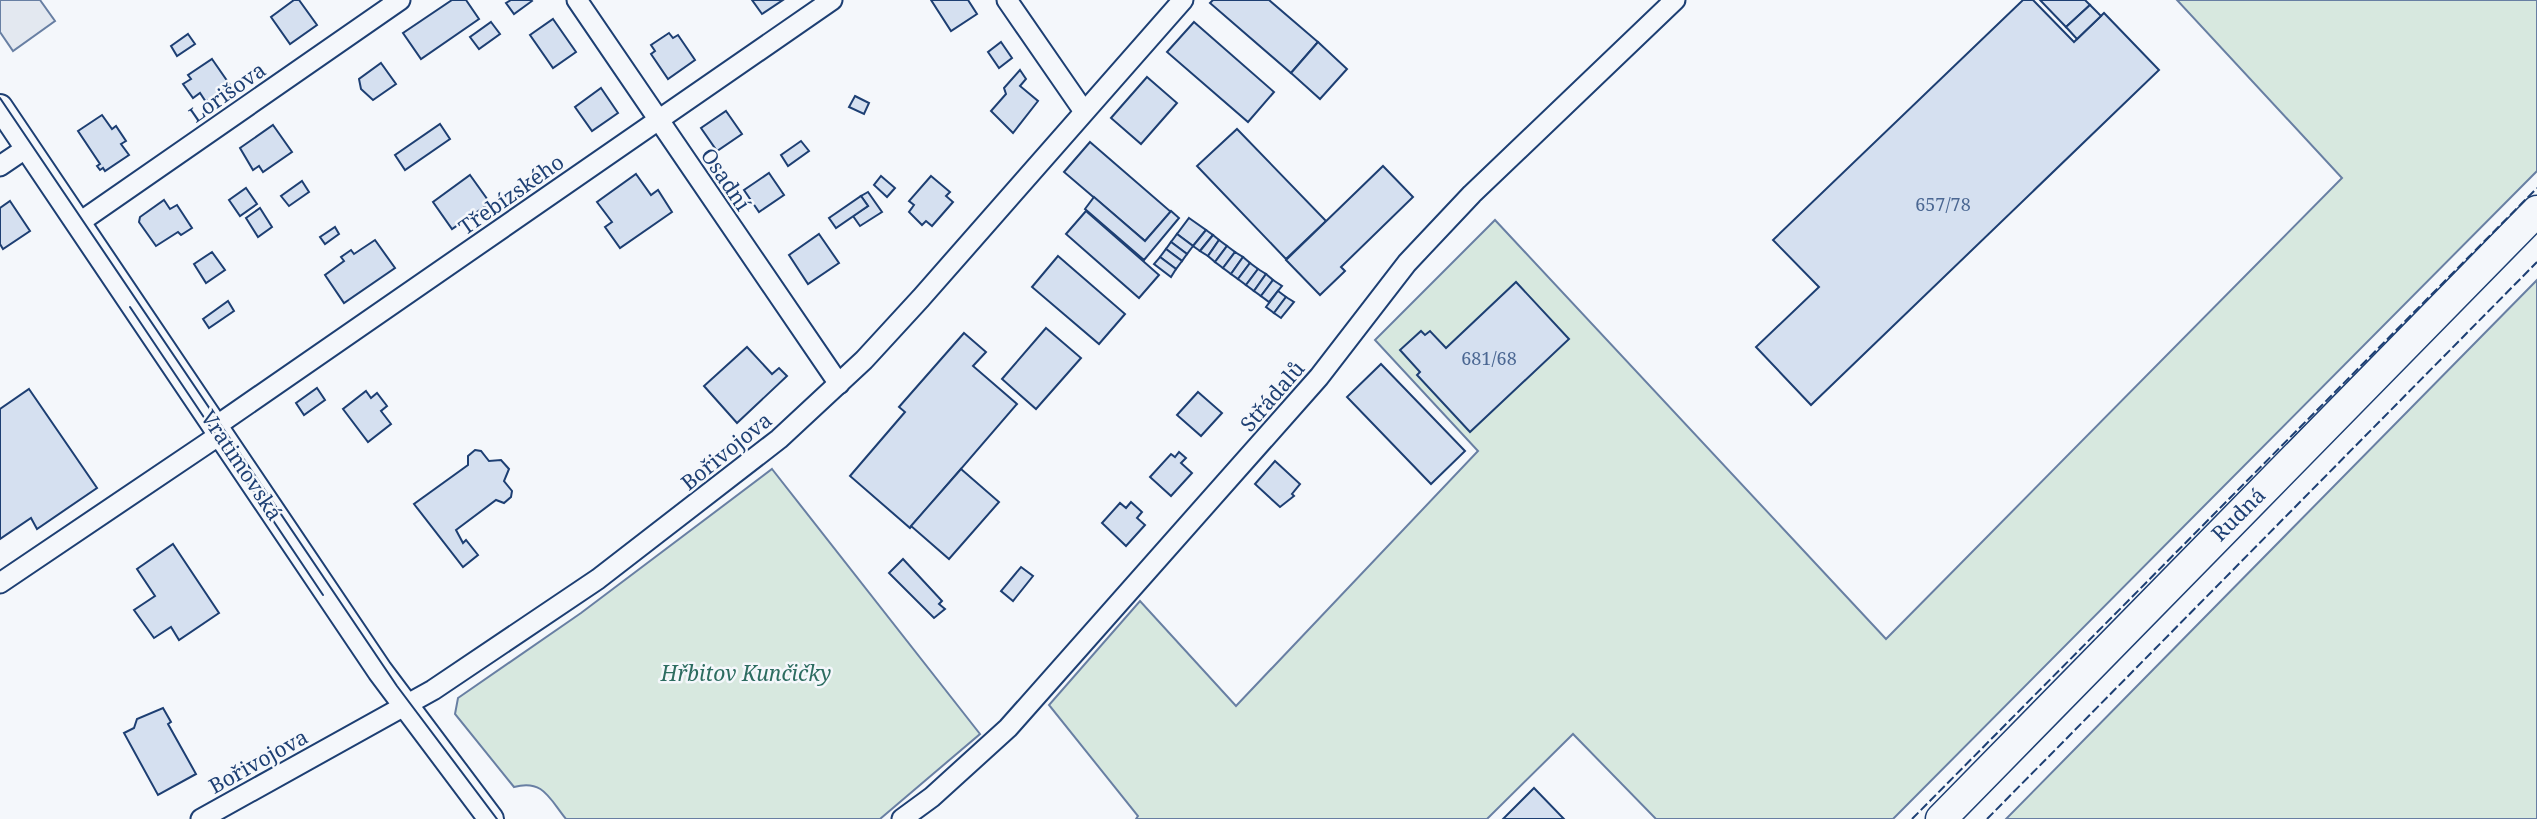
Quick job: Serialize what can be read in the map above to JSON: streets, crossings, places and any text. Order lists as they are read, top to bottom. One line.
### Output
{"streets":{"main road":["Rudná"],"street":["Lorišova","Osadní","Třebízského","Střádalů","Bořivojova","Vratimovská"]},"crossings":[["Lorišova","Vratimovská"],["Osadní","Třebízského"],["Osadní","Bořivojova"],["Třebízského","Vratimovská"],["Bořivojova","Vratimovská"]],"parks":["Hřbitov Kunčičky"],"house_numbers":["657/78","681/68"]}
